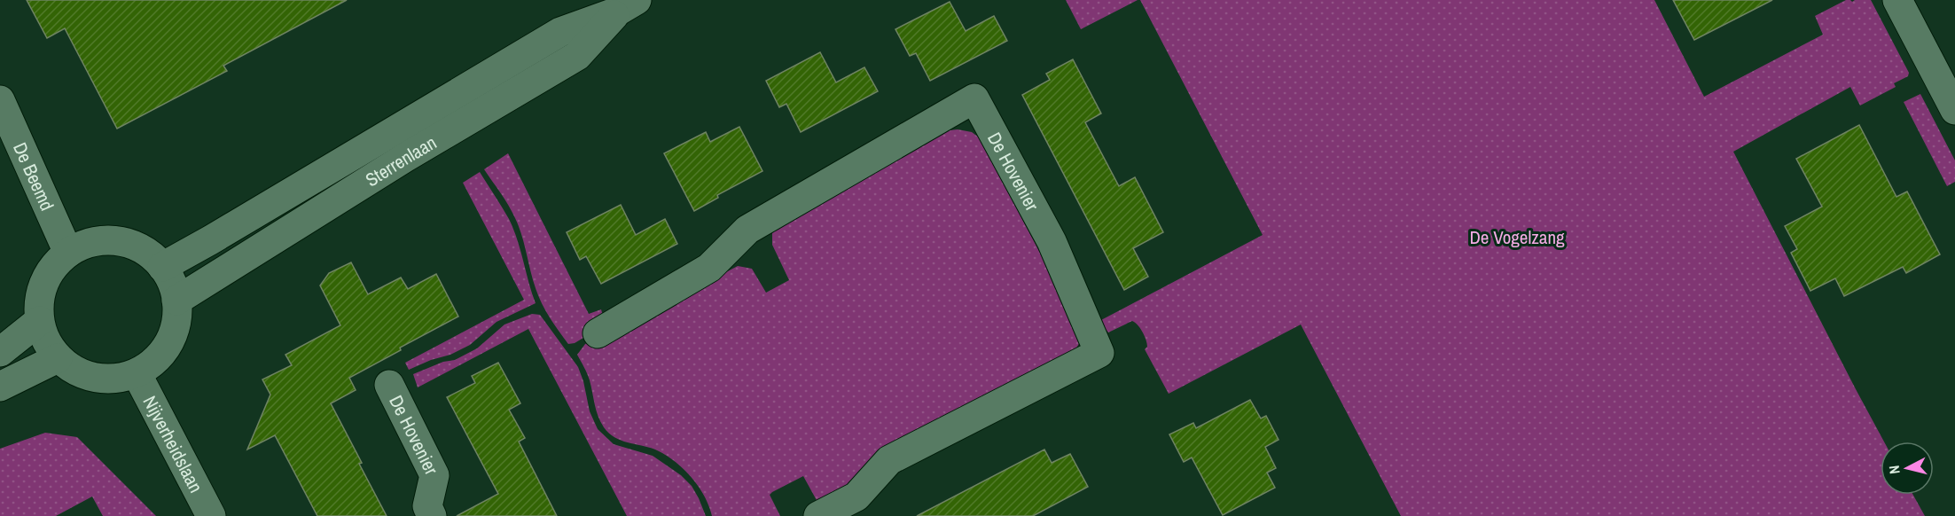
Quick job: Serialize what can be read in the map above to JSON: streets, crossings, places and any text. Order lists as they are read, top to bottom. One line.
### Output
{"streets":{"street":["Sterrenlaan","De Hovenier","De Beemd","Nijverheidslaan"]},"crossings":[["Sterrenlaan","De Beemd"],["Sterrenlaan","Nijverheidslaan"],["De Beemd","Nijverheidslaan"]],"parks":["De Vogelzang"],"north":"left"}
